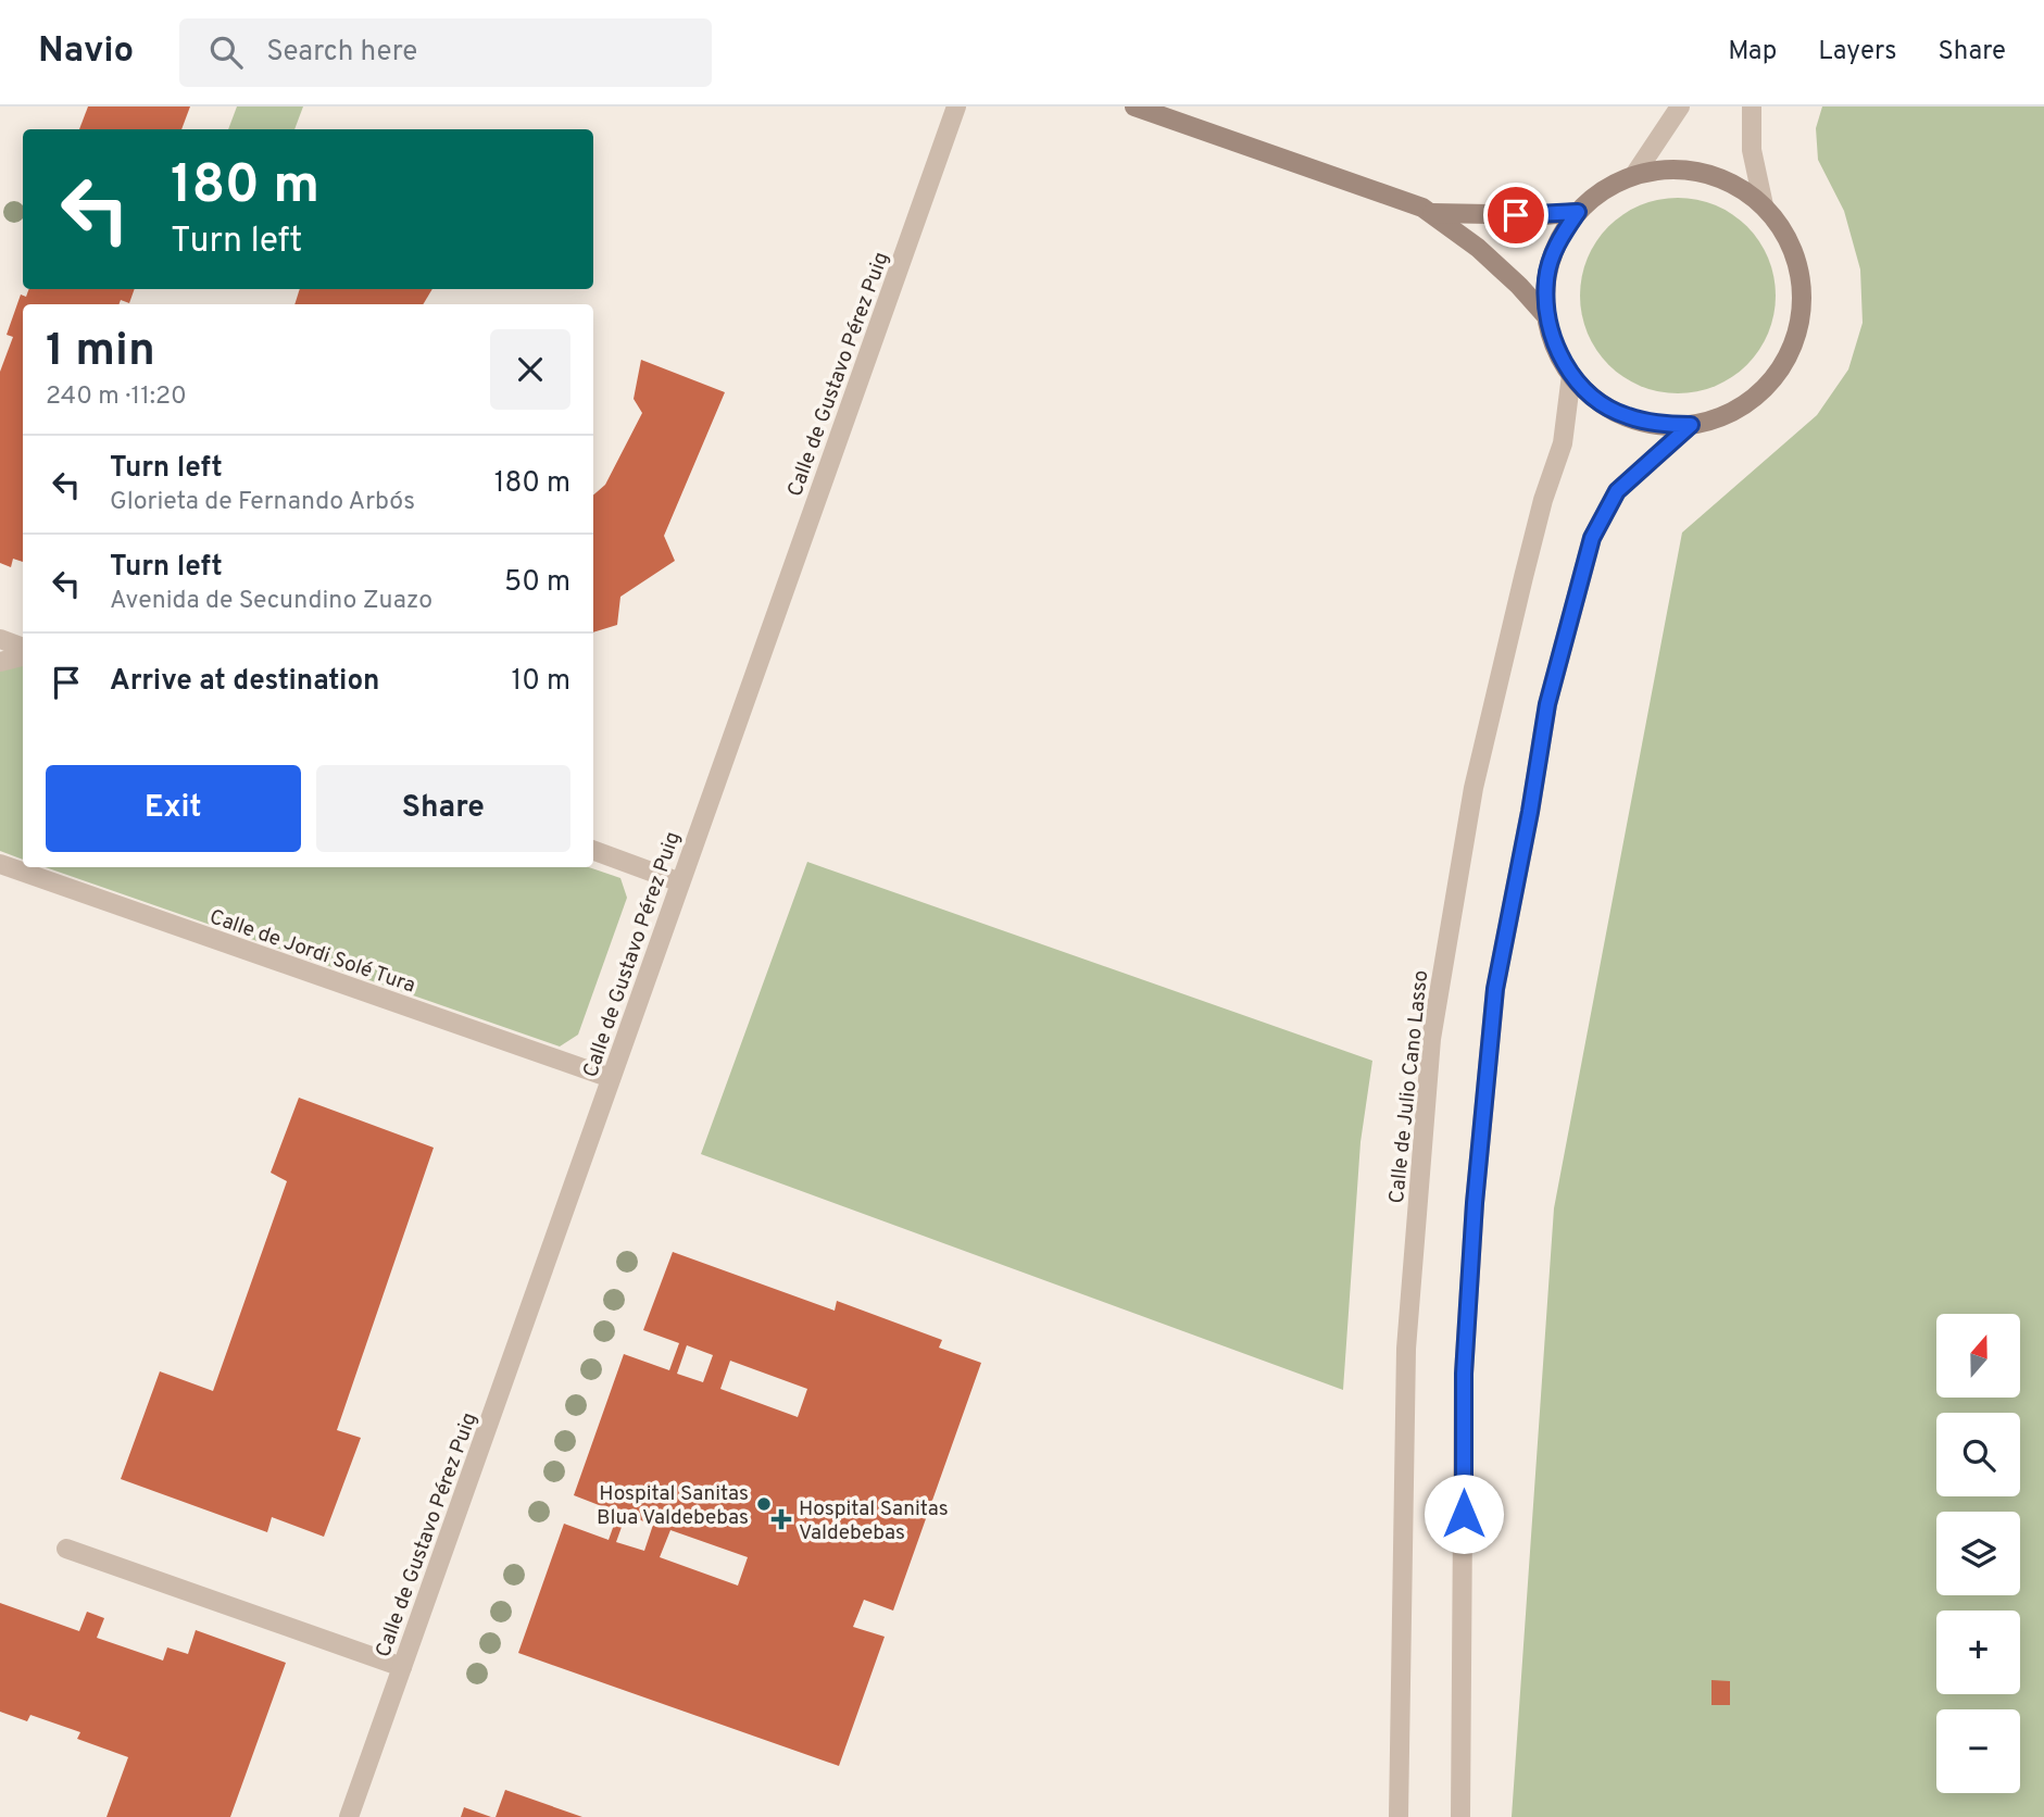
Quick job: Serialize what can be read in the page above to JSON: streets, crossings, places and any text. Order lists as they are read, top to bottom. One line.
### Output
{"streets":{"street":["Calle de Gustavo Pérez Puig","Calle de Jordi Solé Tura","Calle de Julio Cano Lasso"]},"crossings":[["Calle de Gustavo Pérez Puig","Calle de Jordi Solé Tura"]],"places":{"other":["Hospital Sanitas Blua Valdebebas"],"health":["Hospital Sanitas Valdebebas"]},"north":"top","page":{"header":"Navio","search":"Search here","nav":["Map","Layers","Share"],"turn":["180 m","Turn left"],"heading":["1 min","240 m · 11:20"],"list":[{"name":"Turn left","note":"Glorieta de Fernando Arbós","value":"180 m"},{"name":"Turn left","note":"Avenida de Secundino Zuazo","value":"50 m"},{"name":"Arrive at destination","value":"10 m"}],"buttons":["Exit","Share"],"map_buttons":["+","−"]}}
